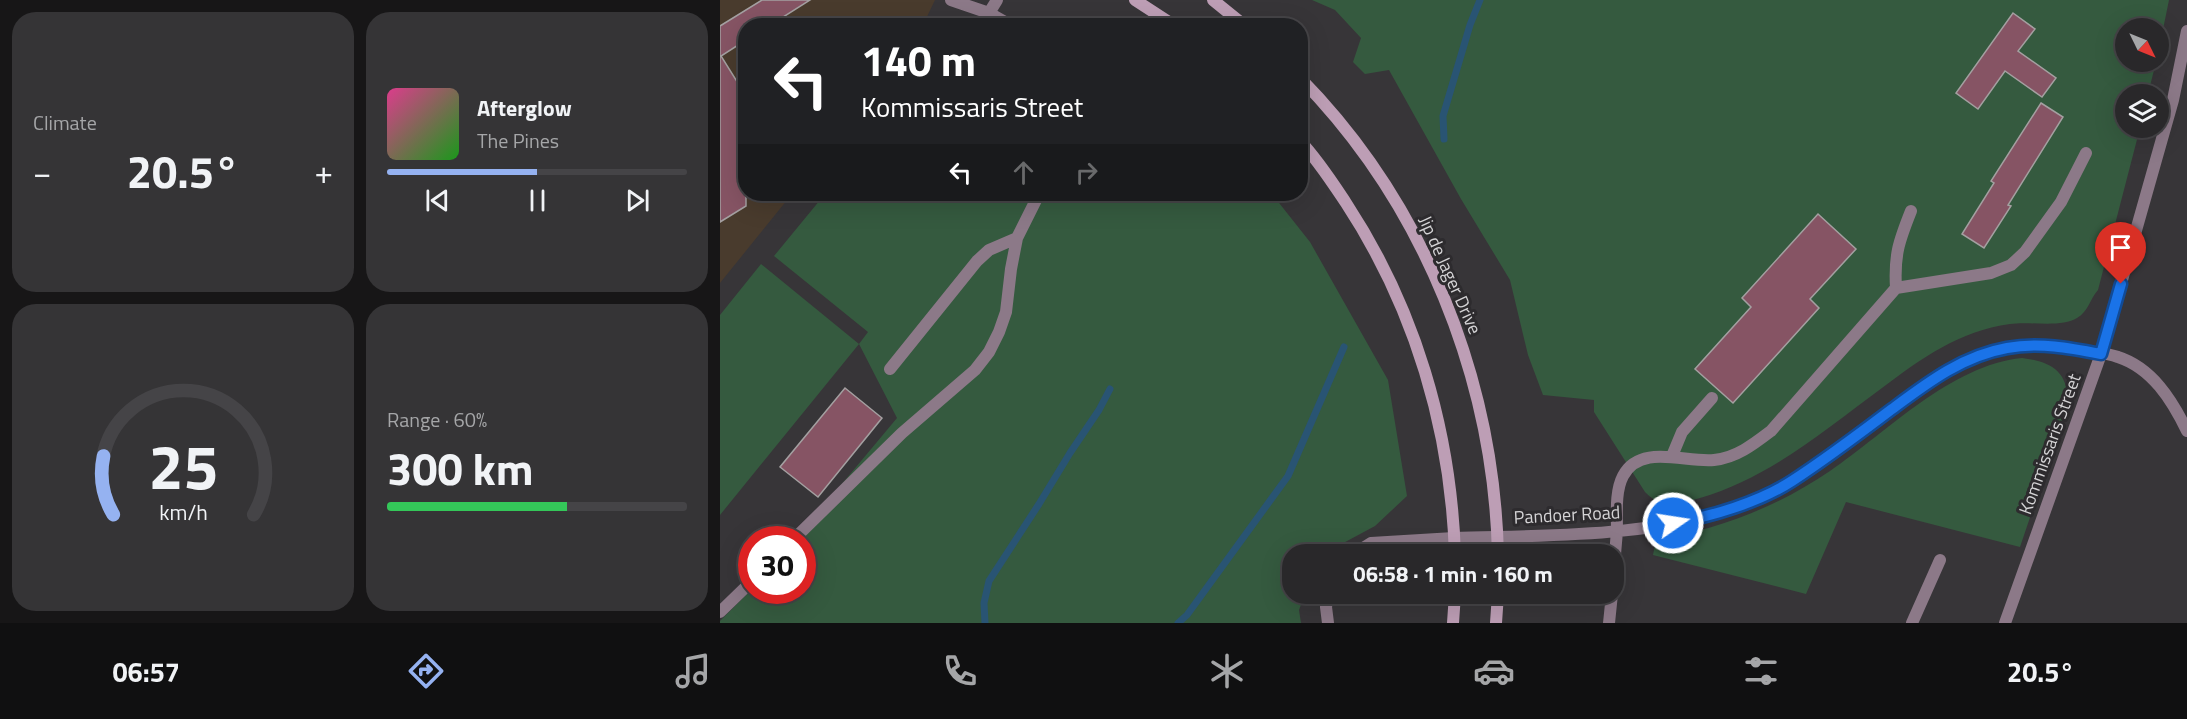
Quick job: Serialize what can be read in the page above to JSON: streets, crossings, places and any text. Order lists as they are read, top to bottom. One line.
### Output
{"streets":{"main road":["Jip de Jager Drive"],"street":["Kommissaris Street","Pandoer Road"]},"crossings":[["Jip de Jager Drive","Pandoer Road"],["Kommissaris Street","Pandoer Road"]],"north":"bottom right","page":{"tile":["Climate",["Range · 60%","300 km"]],"turn":["140 m","Kommissaris Street"],"song":["Afterglow","The Pines"],"heat":["−","20.5°","+"],"limit":"30","trip":"06:58 · 1 min · 160 m","tabs":["06:57","20.5°"],"gauge":["25","km/h"]}}
